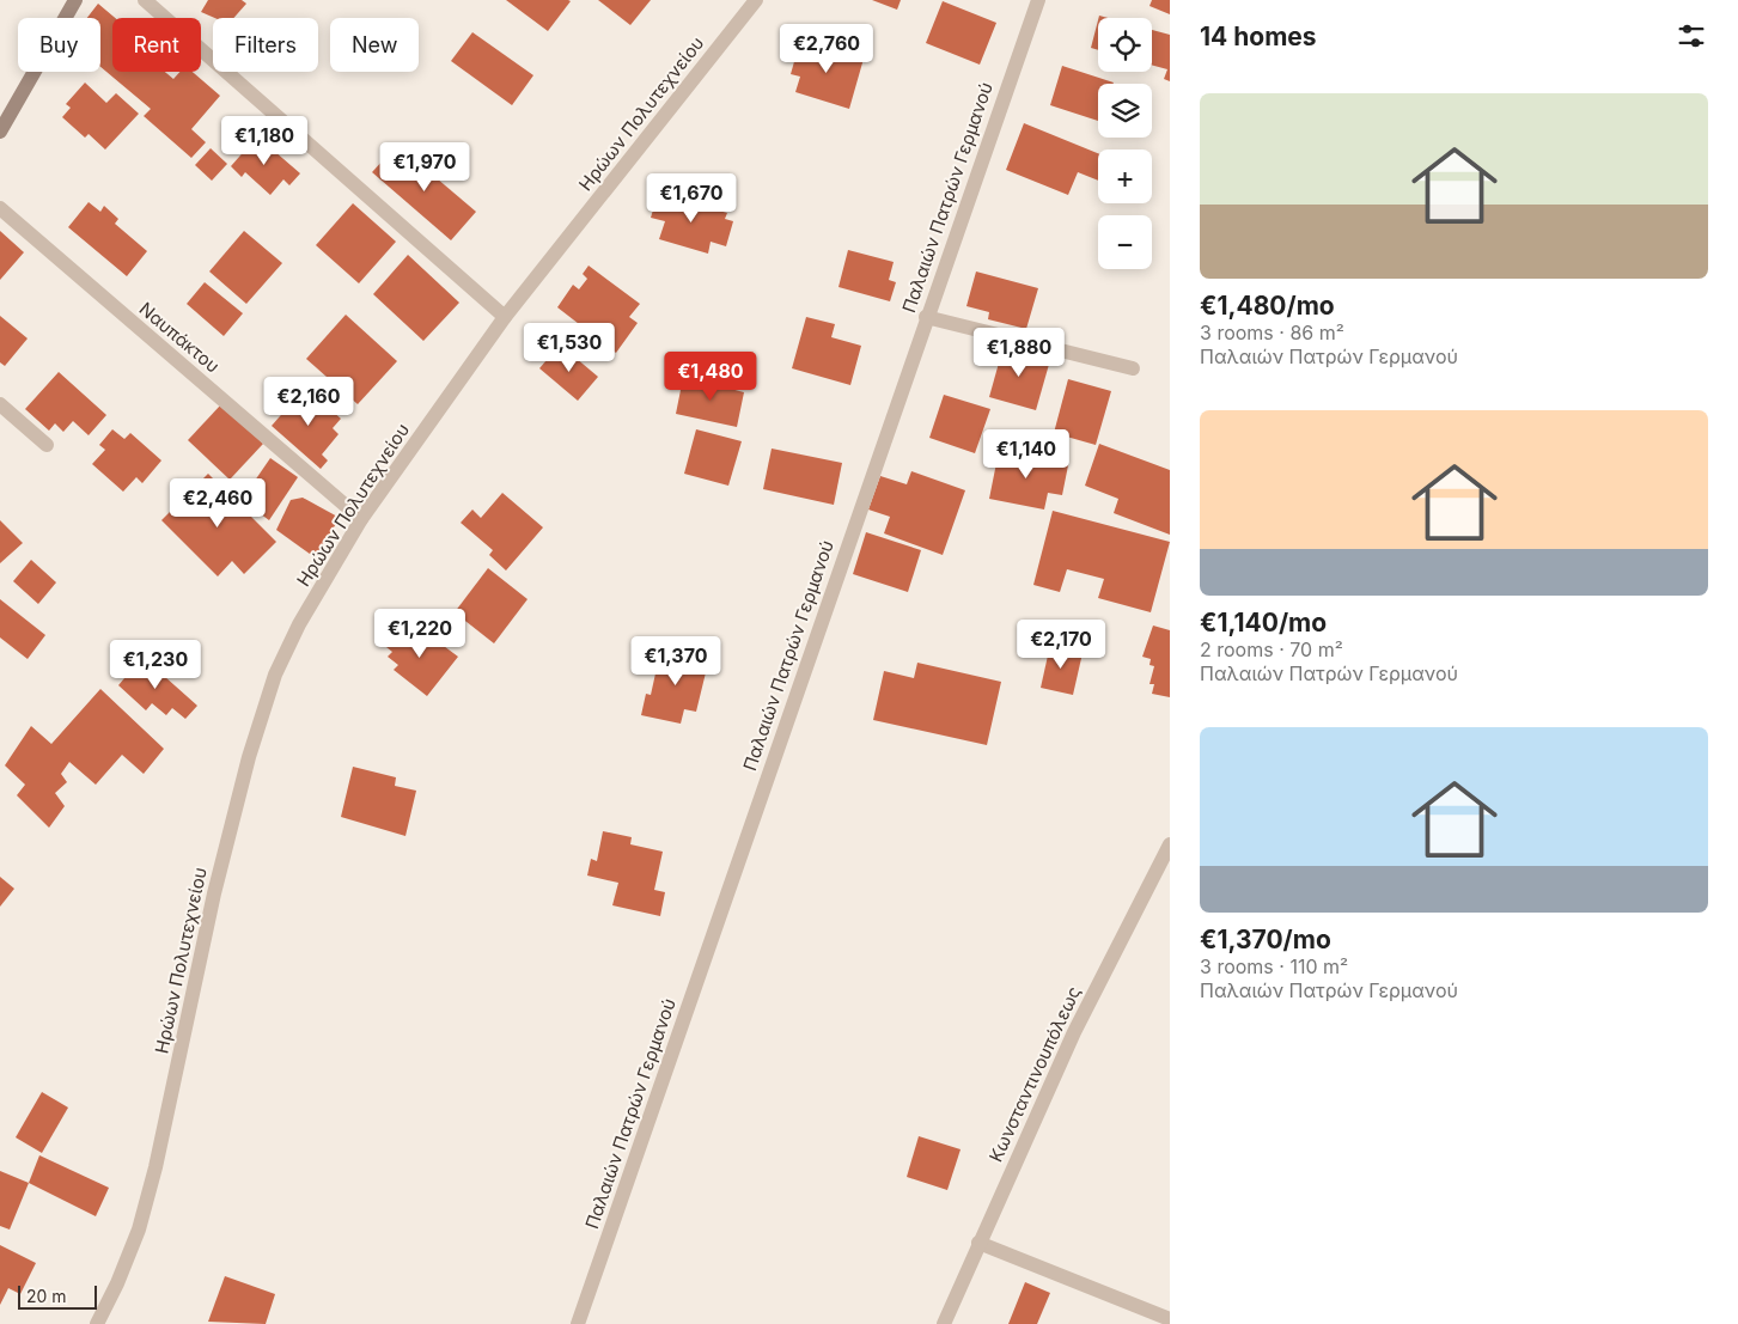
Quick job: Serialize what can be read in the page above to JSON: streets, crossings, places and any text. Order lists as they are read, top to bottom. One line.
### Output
{"streets":{"street":["Ηρώων Πολυτεχνείου","Παλαιών Πατρών Γερμανού","Ναυπάκτου","Κωνσταντινουπόλεως"]},"crossings":[["Ηρώων Πολυτεχνείου","Ναυπάκτου"]],"scale_bar":"20 m","page":{"heading":"14 homes","map_buttons":["+","−"],"chip":["Buy","Rent","Filters","New"],"price":["€2,760","€1,180","€1,970","€1,670","€1,530","€1,880","€1,480","€2,160","€1,140","€2,460","€1,220","€2,170","€1,370","€1,230"],"list":[{"name":"€1,480/mo","note":"3 rooms · 86 m² · Παλαιών Πατρών Γερμανού"},{"name":"€1,140/mo","note":"2 rooms · 70 m² · Παλαιών Πατρών Γερμανού"},{"name":"€1,370/mo","note":"3 rooms · 110 m² · Παλαιών Πατρών Γερμανού"}],"scale":"20 m"}}
